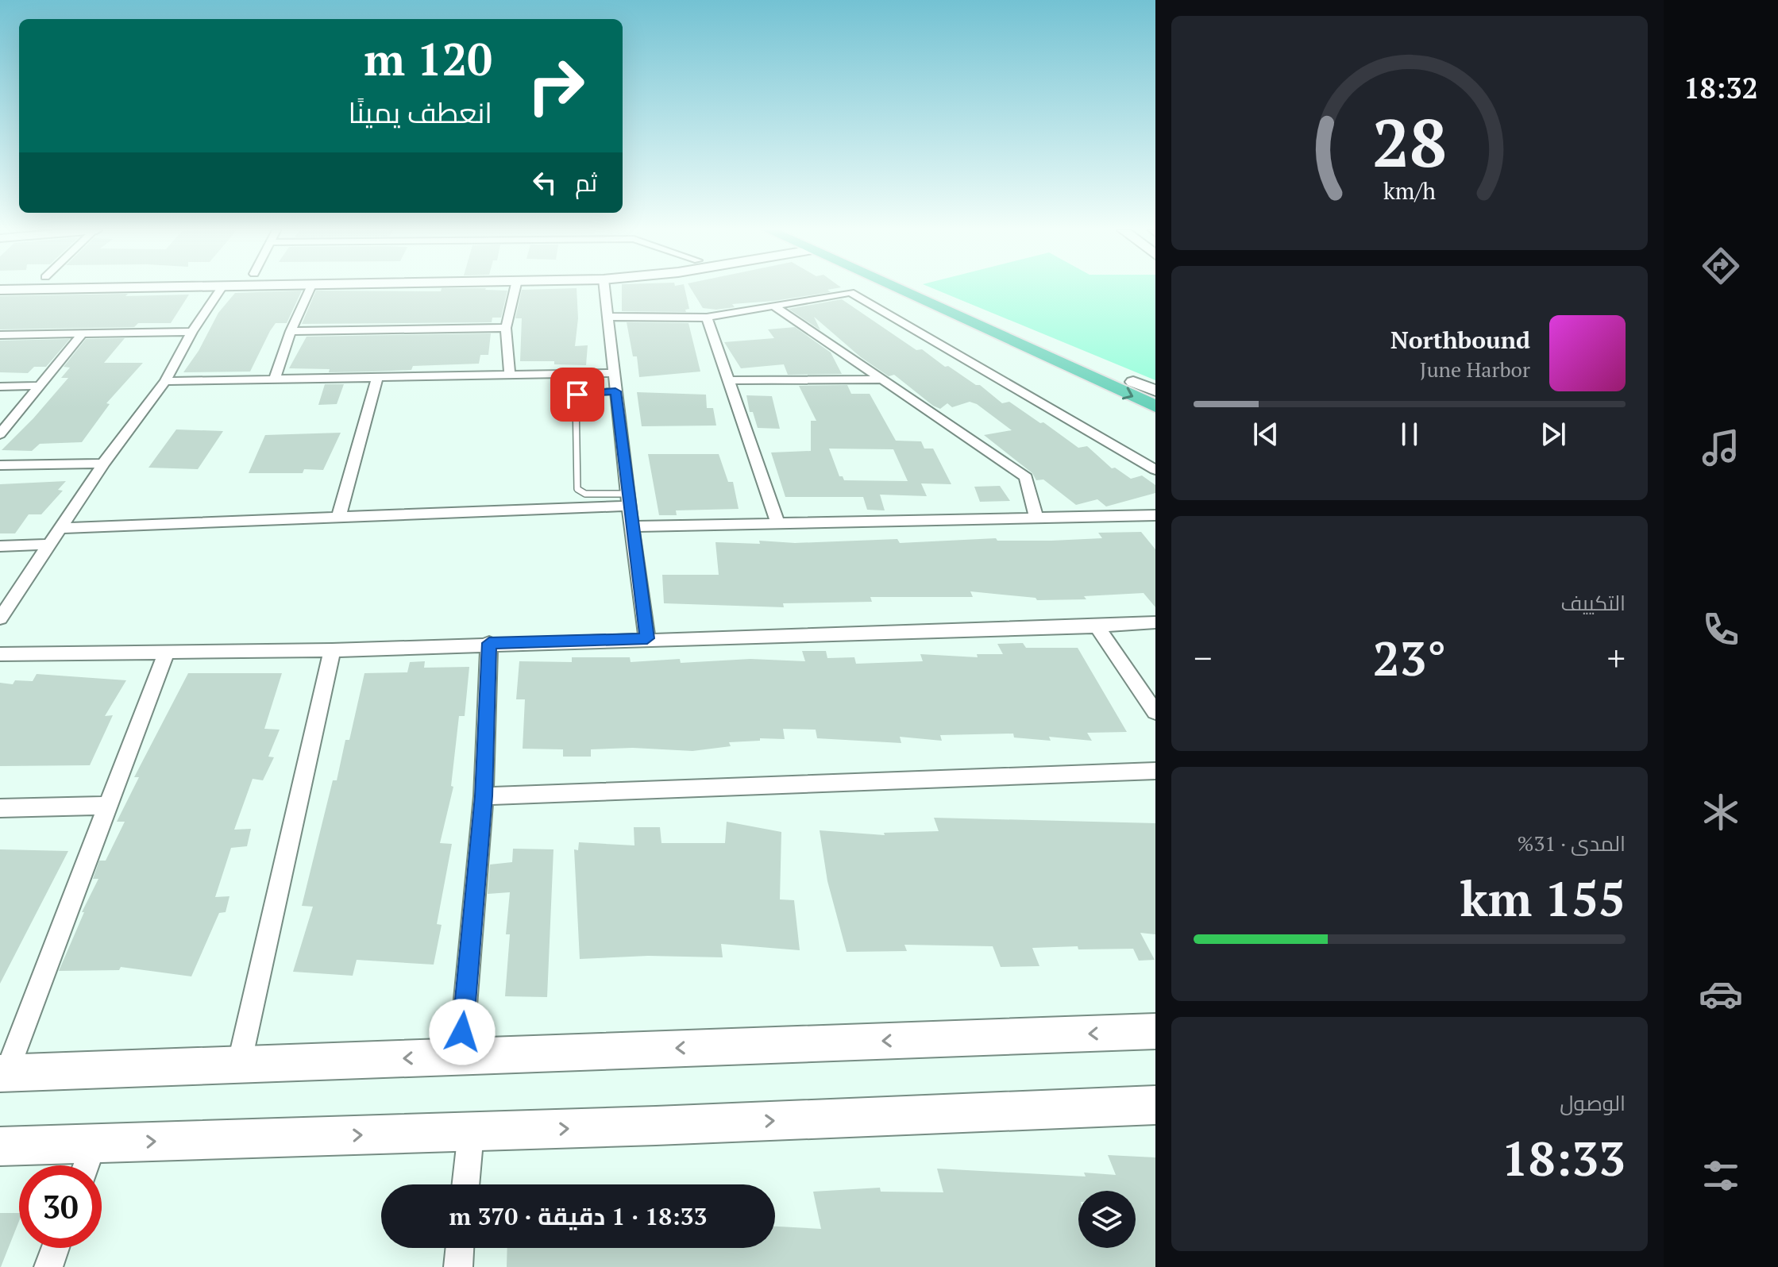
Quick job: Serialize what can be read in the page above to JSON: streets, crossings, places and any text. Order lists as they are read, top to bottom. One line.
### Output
{"page":{"tabs":"18:32","turn":["120 m","انعطف يمينًا"],"then":"ثم","song":["Northbound","June Harbor"],"tile":["التكييف",["المدى · 31%","155 km"],["الوصول","18:33"]],"heat":["−","23°","+"],"limit":"30","trip":"18:33 · 1 دقيقة · 370 m","gauge":["28","km/h"]}}
